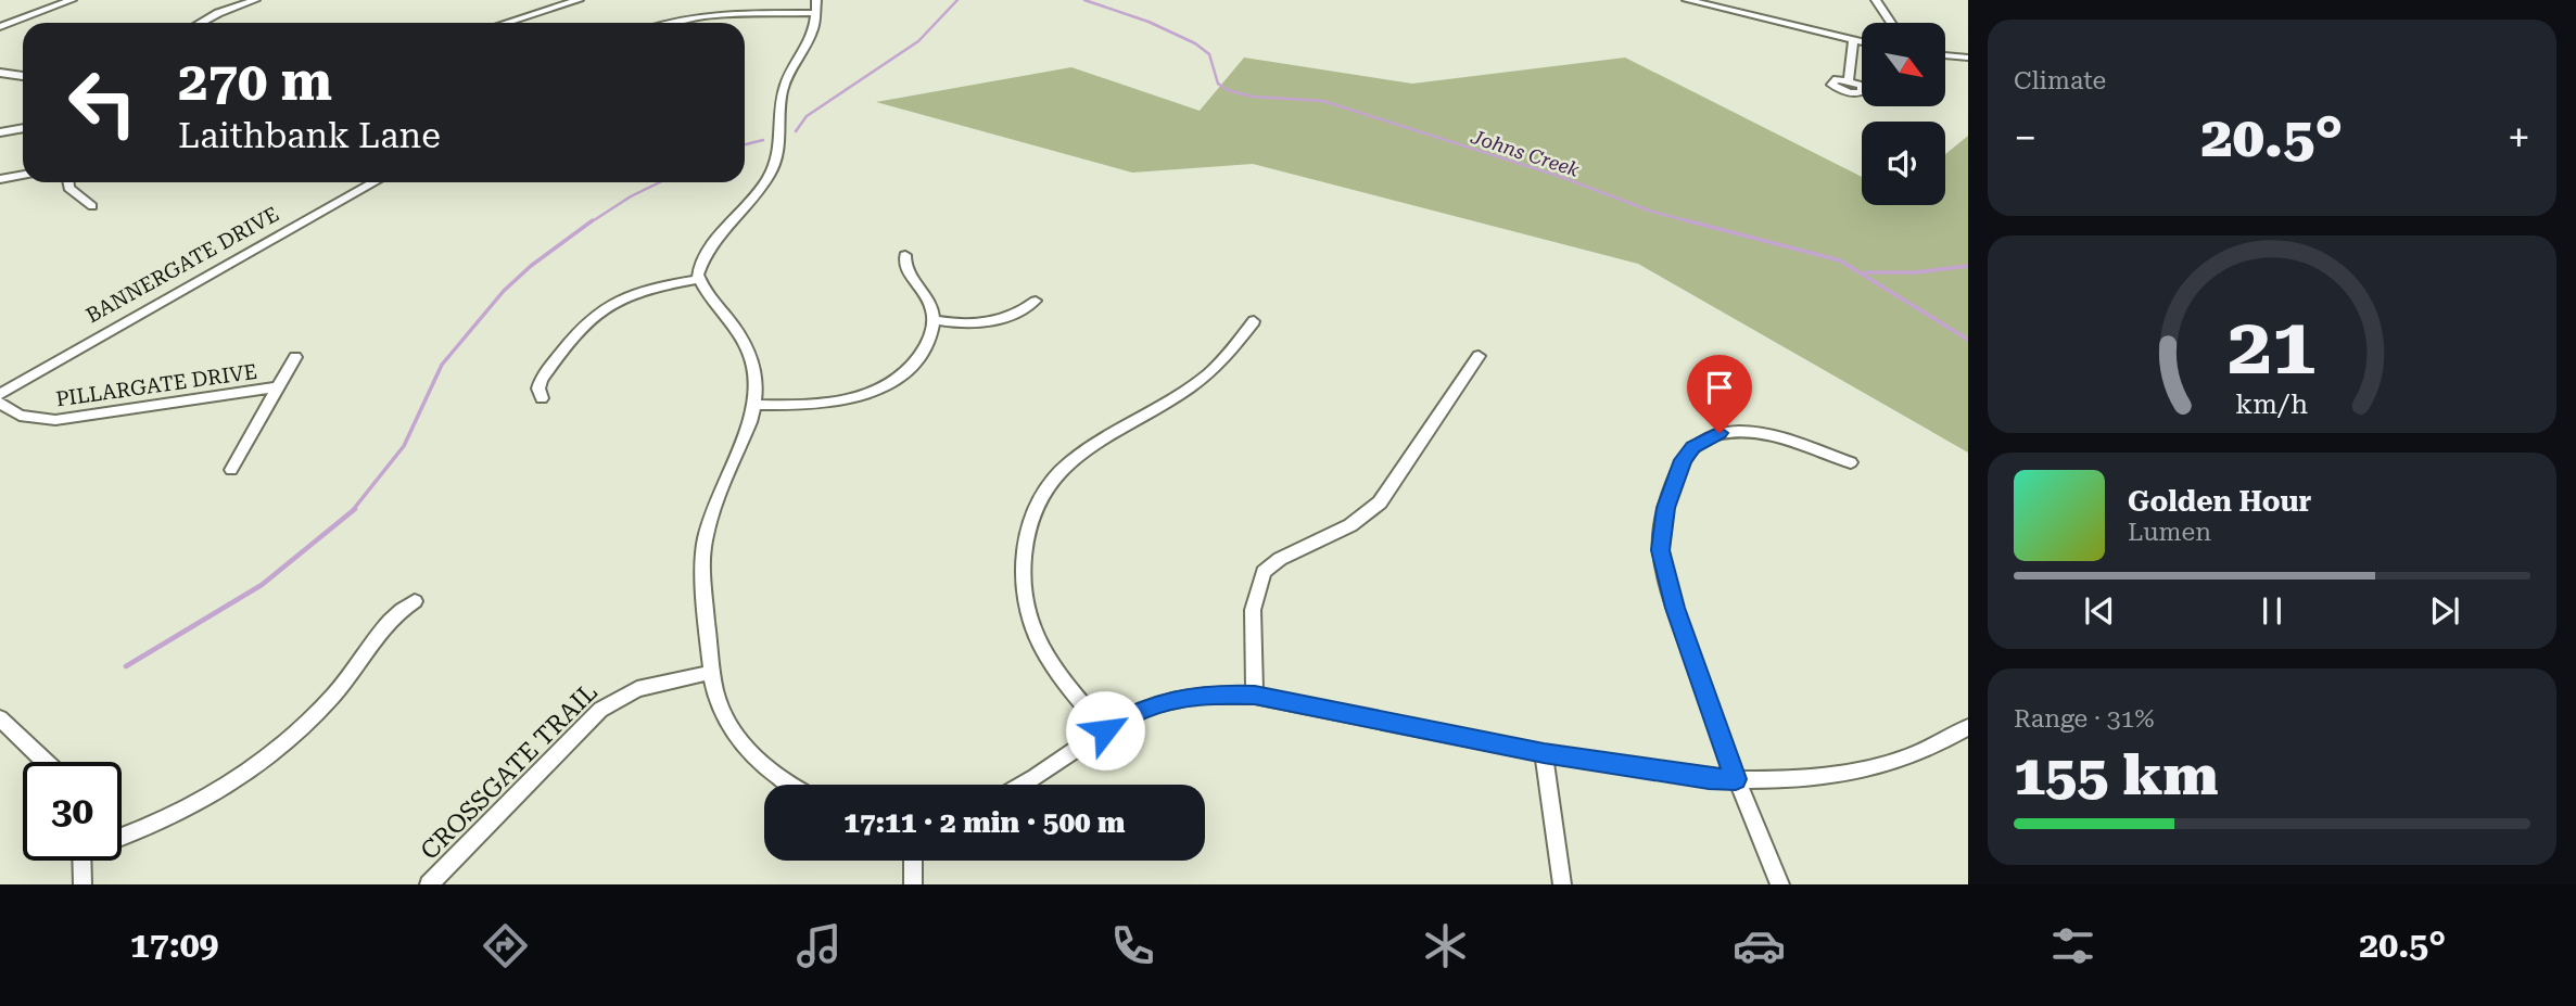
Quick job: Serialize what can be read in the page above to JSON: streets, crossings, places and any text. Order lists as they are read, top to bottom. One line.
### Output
{"streets":{"street":["BANNERGATE DRIVE","PILLARGATE DRIVE","CROSSGATE TRAIL"]},"water":["Johns Creek"],"north":"bottom right","page":{"tile":["Climate",["Range · 31%","155 km"]],"turn":["270 m","Laithbank Lane"],"heat":["−","20.5°","+"],"song":["Golden Hour","Lumen"],"limit":"30","trip":"17:11 · 2 min · 500 m","tabs":["17:09","20.5°"],"gauge":["21","km/h"]}}
